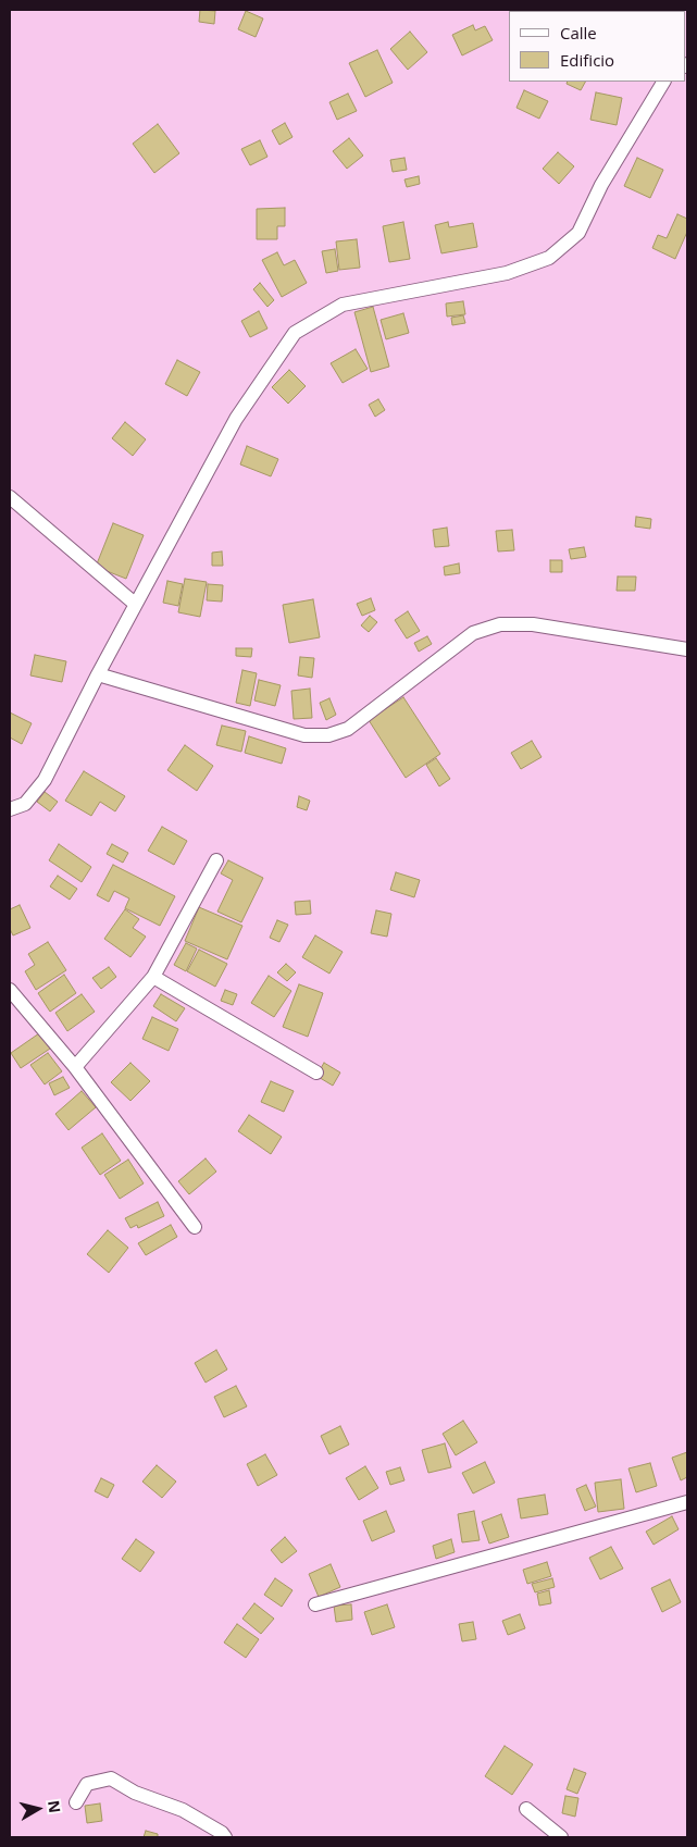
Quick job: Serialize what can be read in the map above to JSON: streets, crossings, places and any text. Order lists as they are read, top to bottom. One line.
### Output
{"legend":["Calle","Edificio"],"north":"right"}
